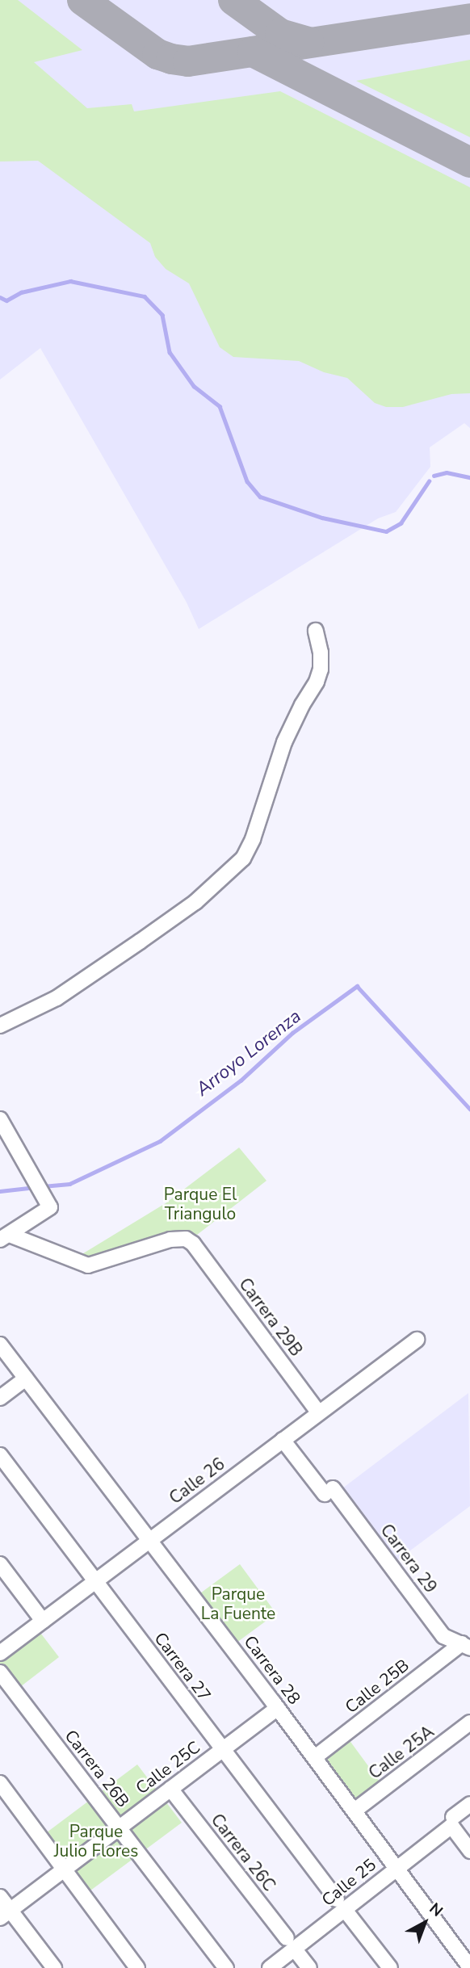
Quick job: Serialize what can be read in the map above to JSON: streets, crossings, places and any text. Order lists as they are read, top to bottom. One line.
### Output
{"streets":{"street":["Carrera 29B","Calle 26","Carrera 29","Carrera 27","Carrera 28","Calle 25B","Calle 25A","Calle 25C","Carrera 26B","Carrera 26C","Calle 25"]},"crossings":[["Carrera 29B","Calle 26"],["Calle 26","Carrera 29"],["Calle 26","Carrera 27"],["Calle 26","Carrera 28"],["Carrera 29","Calle 25B"],["Carrera 27","Calle 25C"],["Carrera 27","Calle 25"],["Carrera 28","Calle 25B"],["Carrera 28","Calle 25A"],["Carrera 28","Calle 25C"],["Carrera 28","Calle 25"],["Calle 25C","Carrera 26B"],["Calle 25C","Carrera 26C"],["Carrera 26C","Calle 25"]],"water":["Arroyo Lorenza"],"parks":["Parque El Triangulo","Parque La Fuente","Parque Julio Flores"],"north":"top right"}
